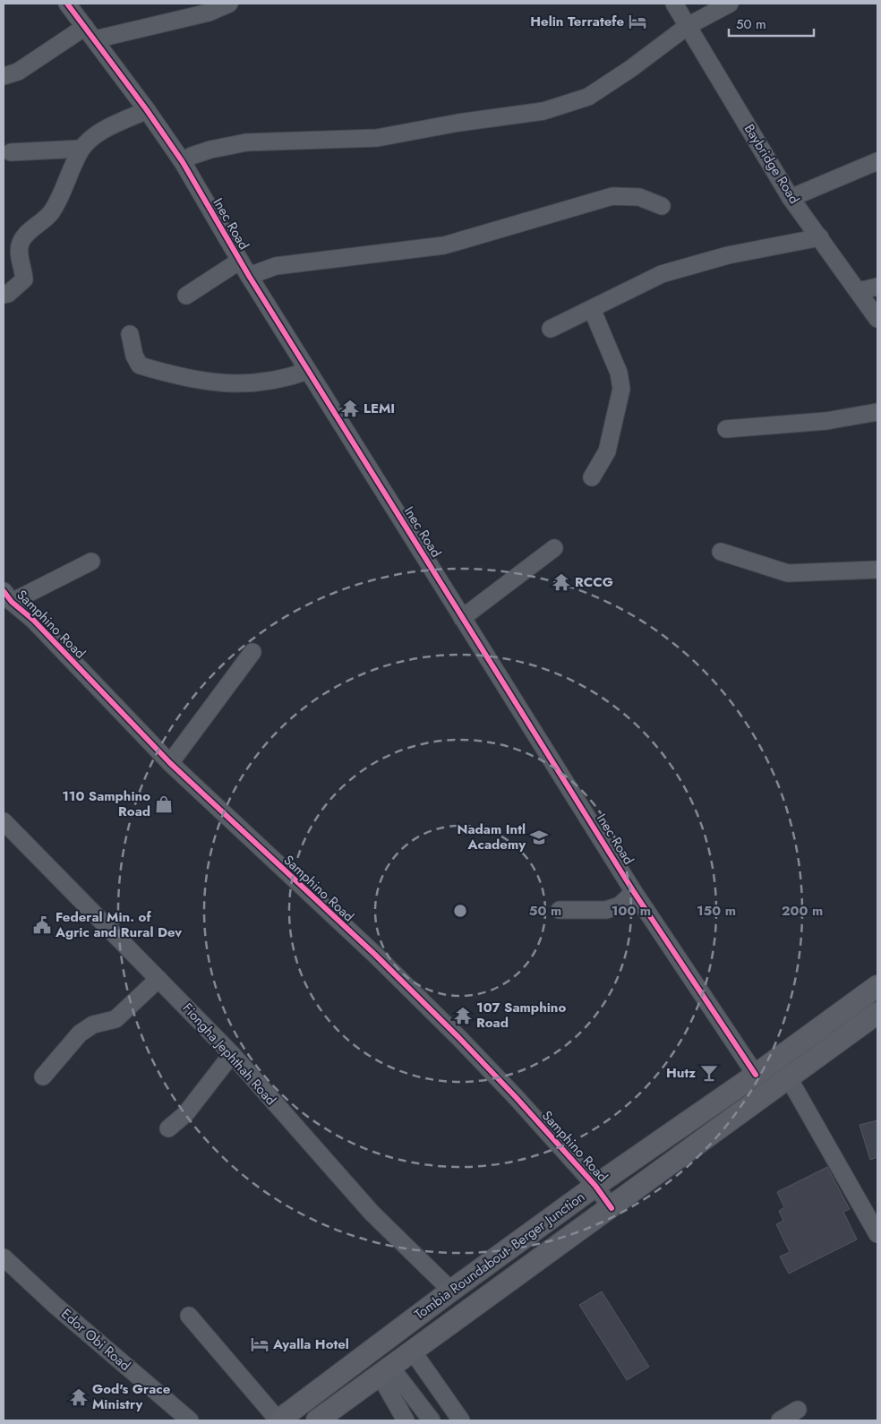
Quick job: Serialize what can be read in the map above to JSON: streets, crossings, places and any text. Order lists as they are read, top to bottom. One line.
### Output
{"streets":{"main road":["Tombia Roundabout- Berger Junction"],"street":["Baybridge Road","Inec Road","Samphino Road","Fiongha Jephthah Road","Edor Obi Road"]},"crossings":[["Inec Road","Tombia Roundabout- Berger Junction"],["Samphino Road","Tombia Roundabout- Berger Junction"],["Fiongha Jephthah Road","Tombia Roundabout- Berger Junction"]],"places":{"hotel":["Helin Terratefe","Ayalla Hotel"],"temple":["LEMI","RCCG","107 Samphino Road","God's Grace Ministry"],"shop":["110 Samphino Road"],"school or university":["Nadam Intl Academy"],"public building":["Federal Min. of Agric and Rural Dev"],"bar":["Hutz"]},"scale_bar":"50 m","rings":["50 m","100 m","150 m","200 m"]}
